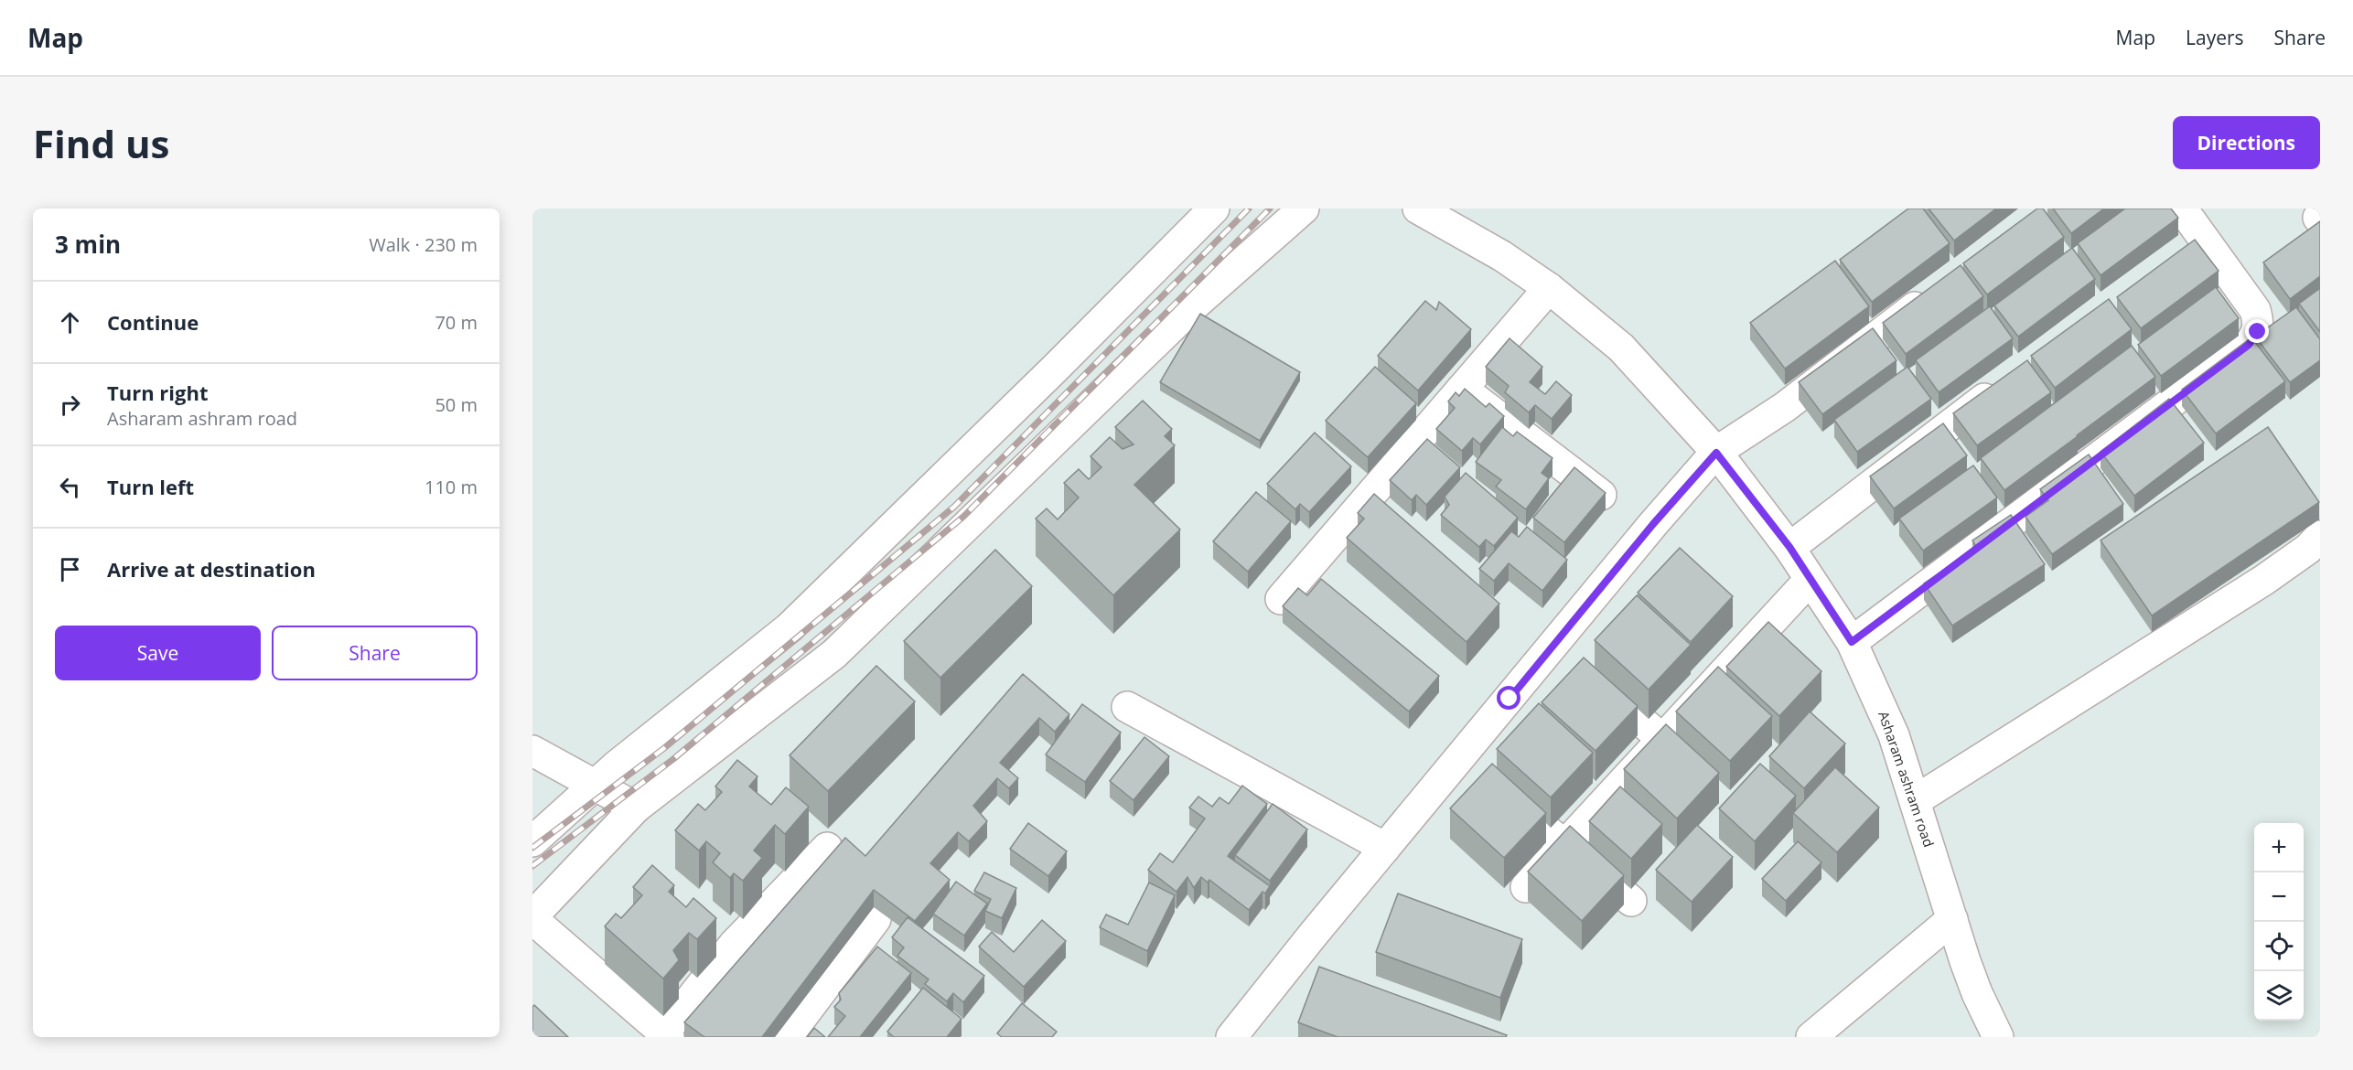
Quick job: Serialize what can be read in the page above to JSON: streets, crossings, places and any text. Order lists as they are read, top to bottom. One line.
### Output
{"streets":{"street":["Asharam ashram road"]},"page":{"header":"Map","nav":["Map","Layers","Share"],"buttons":["Directions",["Save","Share"]],"title":"Find us","heading":["3 min","Walk · 230 m"],"list":[["Continue","70 m"],["Turn right","Asharam ashram road","50 m"],["Turn left","110 m"],"Arrive at destination"],"map_buttons":["+","−"]}}
